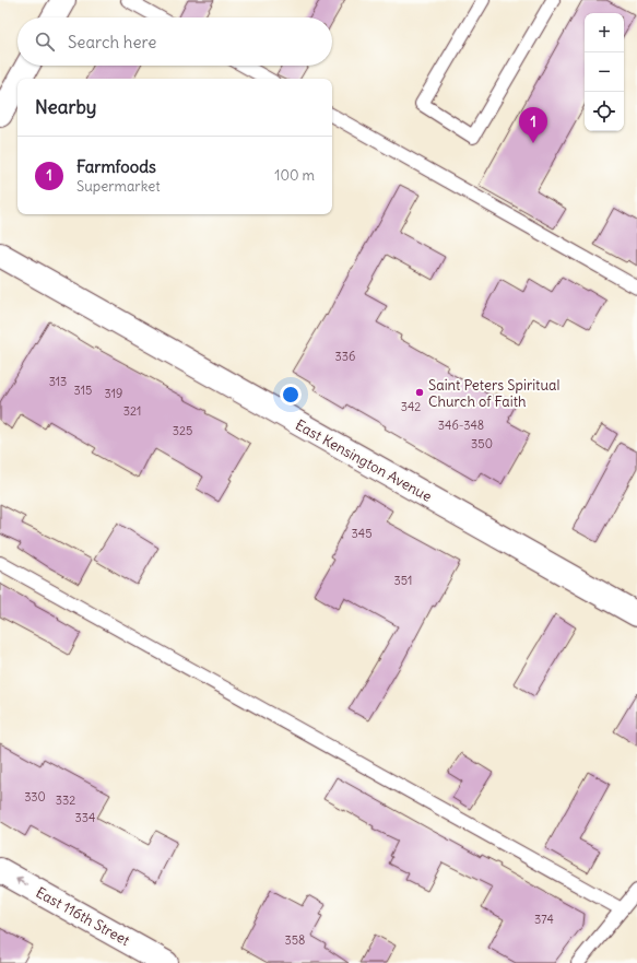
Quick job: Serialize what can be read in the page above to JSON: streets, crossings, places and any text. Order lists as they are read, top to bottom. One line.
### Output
{"streets":{"street":["East Kensington Avenue","East 116th Street"]},"one_way":["East 116th Street"],"places":["Saint Peters Spiritual Church of Faith"],"house_numbers":["336","313","315","319","342","321","346-348","325","350","345","351","330","332","334","374","358"],"page":{"map_buttons":["+","−"],"search":"Search here","heading":"Nearby","pins":"1","list":[{"mark":"1","name":"Farmfoods","note":"Supermarket","value":"100 m"}]}}
